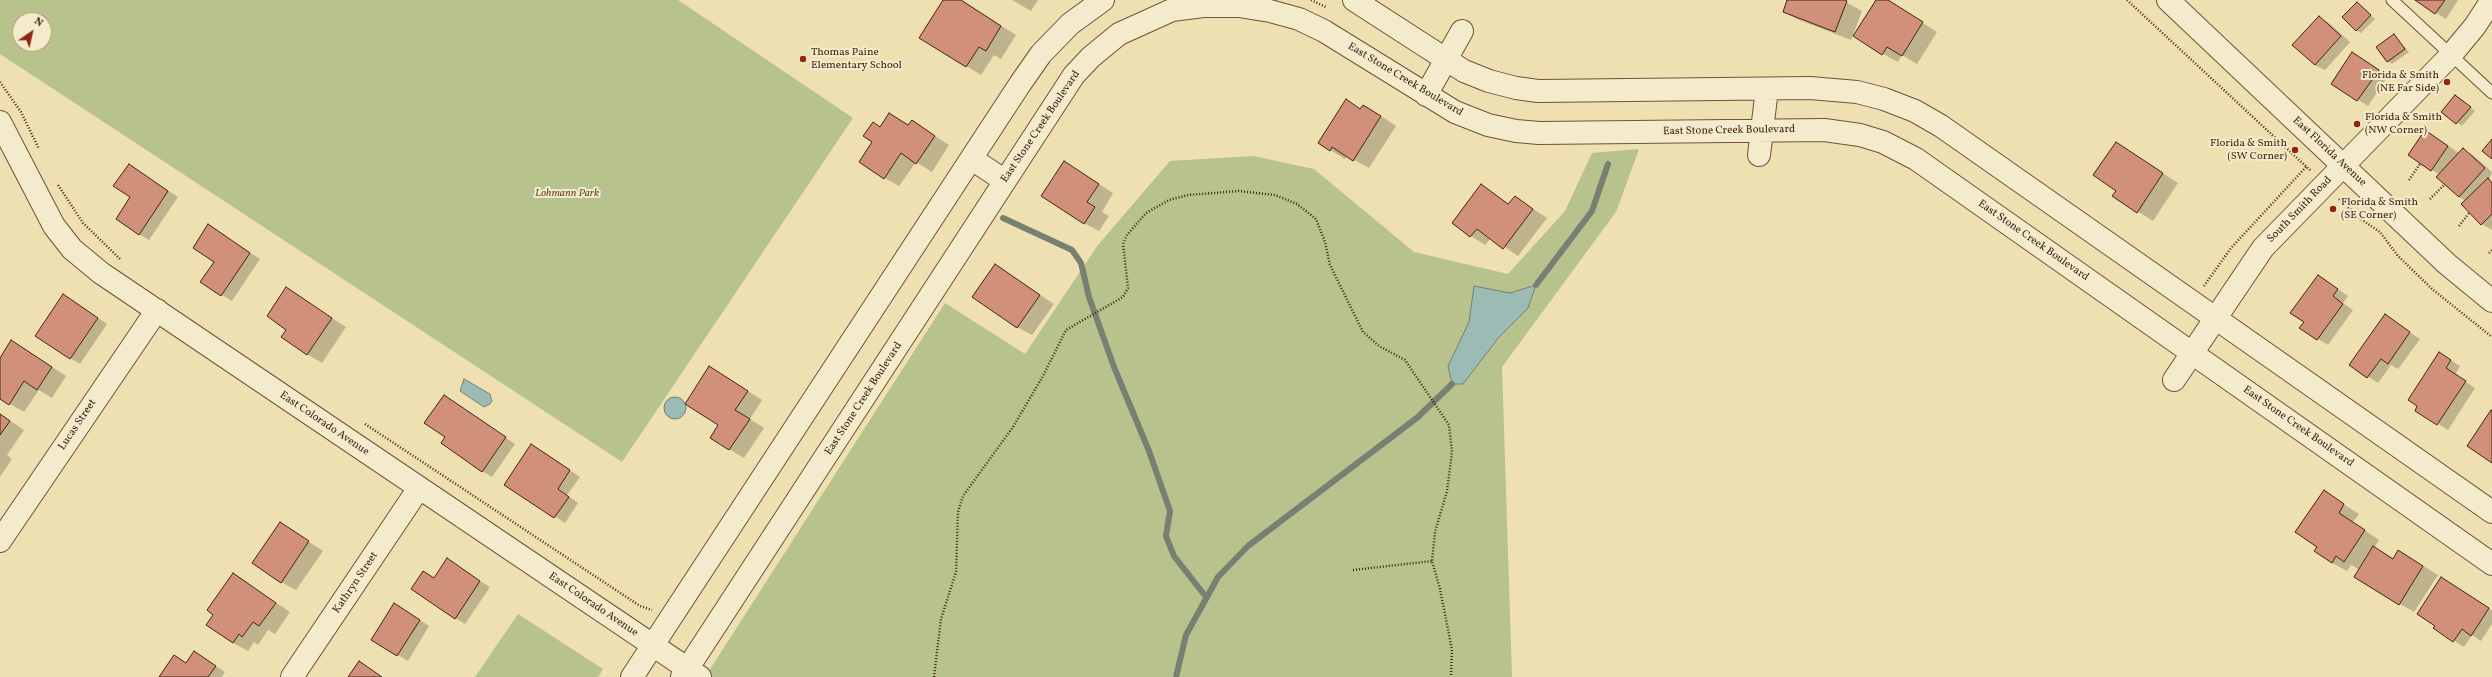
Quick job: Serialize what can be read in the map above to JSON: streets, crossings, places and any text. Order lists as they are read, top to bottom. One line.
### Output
{"streets":{"street":["East Stone Creek Boulevard","East Florida Avenue","South Smith Road","East Colorado Avenue","Lucas Street","Kathryn Street"]},"crossings":[["East Stone Creek Boulevard","South Smith Road"],["East Stone Creek Boulevard","East Colorado Avenue"],["East Florida Avenue","South Smith Road"],["East Colorado Avenue","Lucas Street"],["East Colorado Avenue","Kathryn Street"]],"parks":["Lohmann Park"],"places":["Thomas Paine Elementary School","Florida & Smith (NE Far Side)","Florida & Smith (NW Corner)","Florida & Smith (SW Corner)","Florida & Smith (SE Corner)"],"north":"top right"}
